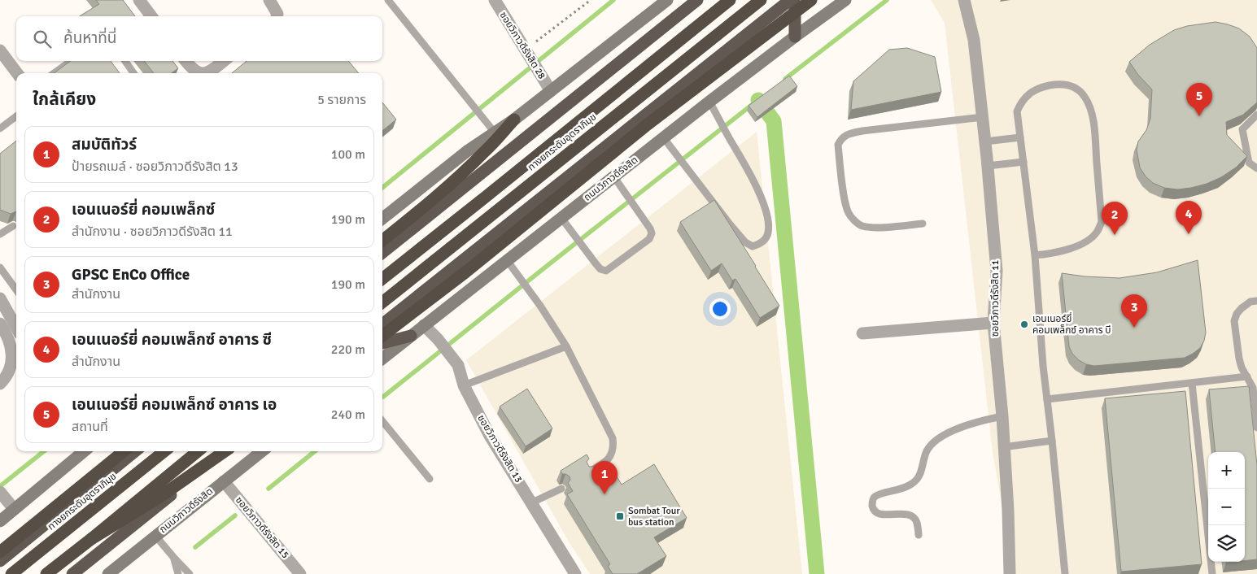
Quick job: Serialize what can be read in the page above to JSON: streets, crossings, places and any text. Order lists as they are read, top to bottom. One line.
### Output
{"streets":{"highway":["ทางยกระดับอุตราภิมุข"],"main road":["ถนนวิภาวดีรังสิต"],"street":["ซอยวิภาวดีรังสิต 28","ซอยวิภาวดีรังสิต 11","ซอยวิภาวดีรังสิต 13","ซอยวิภาวดีรังสิต 15"]},"crossings":[["ถนนวิภาวดีรังสิต","ซอยวิภาวดีรังสิต 13"],["ถนนวิภาวดีรังสิต","ซอยวิภาวดีรังสิต 15"]],"places":{"other":["เอนเนอร์ยี่ คอมเพล็กซ์ อาคาร บี"],"transit":["Sombat Tour bus station"]},"page":{"search":"ค้นหาที่นี่","heading":["ใกล้เคียง","5 รายการ"],"pins":["5","4","2","3","1"],"list":[{"mark":"1","name":"สมบัติทัวร์","note":"ป้ายรถเมล์ · ซอยวิภาวดีรังสิต 13","value":"100 m"},{"mark":"2","name":"เอนเนอร์ยี่ คอมเพล็กซ์","note":"สำนักงาน · ซอยวิภาวดีรังสิต 11","value":"190 m"},{"mark":"3","name":"GPSC EnCo Office","note":"สำนักงาน","value":"190 m"},{"mark":"4","name":"เอนเนอร์ยี่ คอมเพล็กซ์ อาคาร ซี","note":"สำนักงาน","value":"220 m"},{"mark":"5","name":"เอนเนอร์ยี่ คอมเพล็กซ์ อาคาร เอ","note":"สถานที่","value":"240 m"}],"map_buttons":["+","−"]}}
